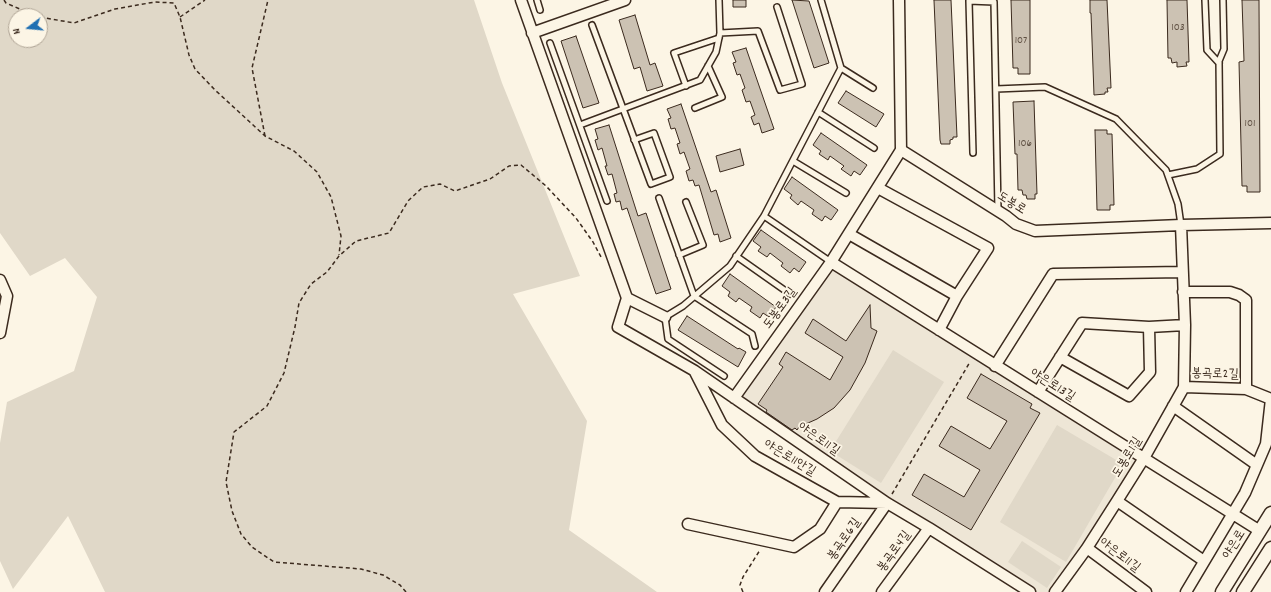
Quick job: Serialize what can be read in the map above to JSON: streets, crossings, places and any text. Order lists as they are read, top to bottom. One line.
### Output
{"streets":{"street":["도봉로","도봉로3길","봉곡로2길","야은로13길","야은로11길","도봉로1길","야은로11안길","봉곡로6길","야은로","봉곡로4길"]},"crossings":[["도봉로","도봉로3길"],["도봉로3길","야은로13길"],["도봉로3길","야은로11길"],["봉곡로2길","야은로13길"],["봉곡로2길","도봉로1길"],["야은로13길","도봉로1길"],["야은로13길","야은로"],["야은로11길","도봉로1길"],["야은로11길","야은로11안길"],["야은로11길","봉곡로6길"],["야은로11길","봉곡로4길"],["야은로11안길","봉곡로6길"]],"house_numbers":["103","107","101","106"],"north":"left"}
